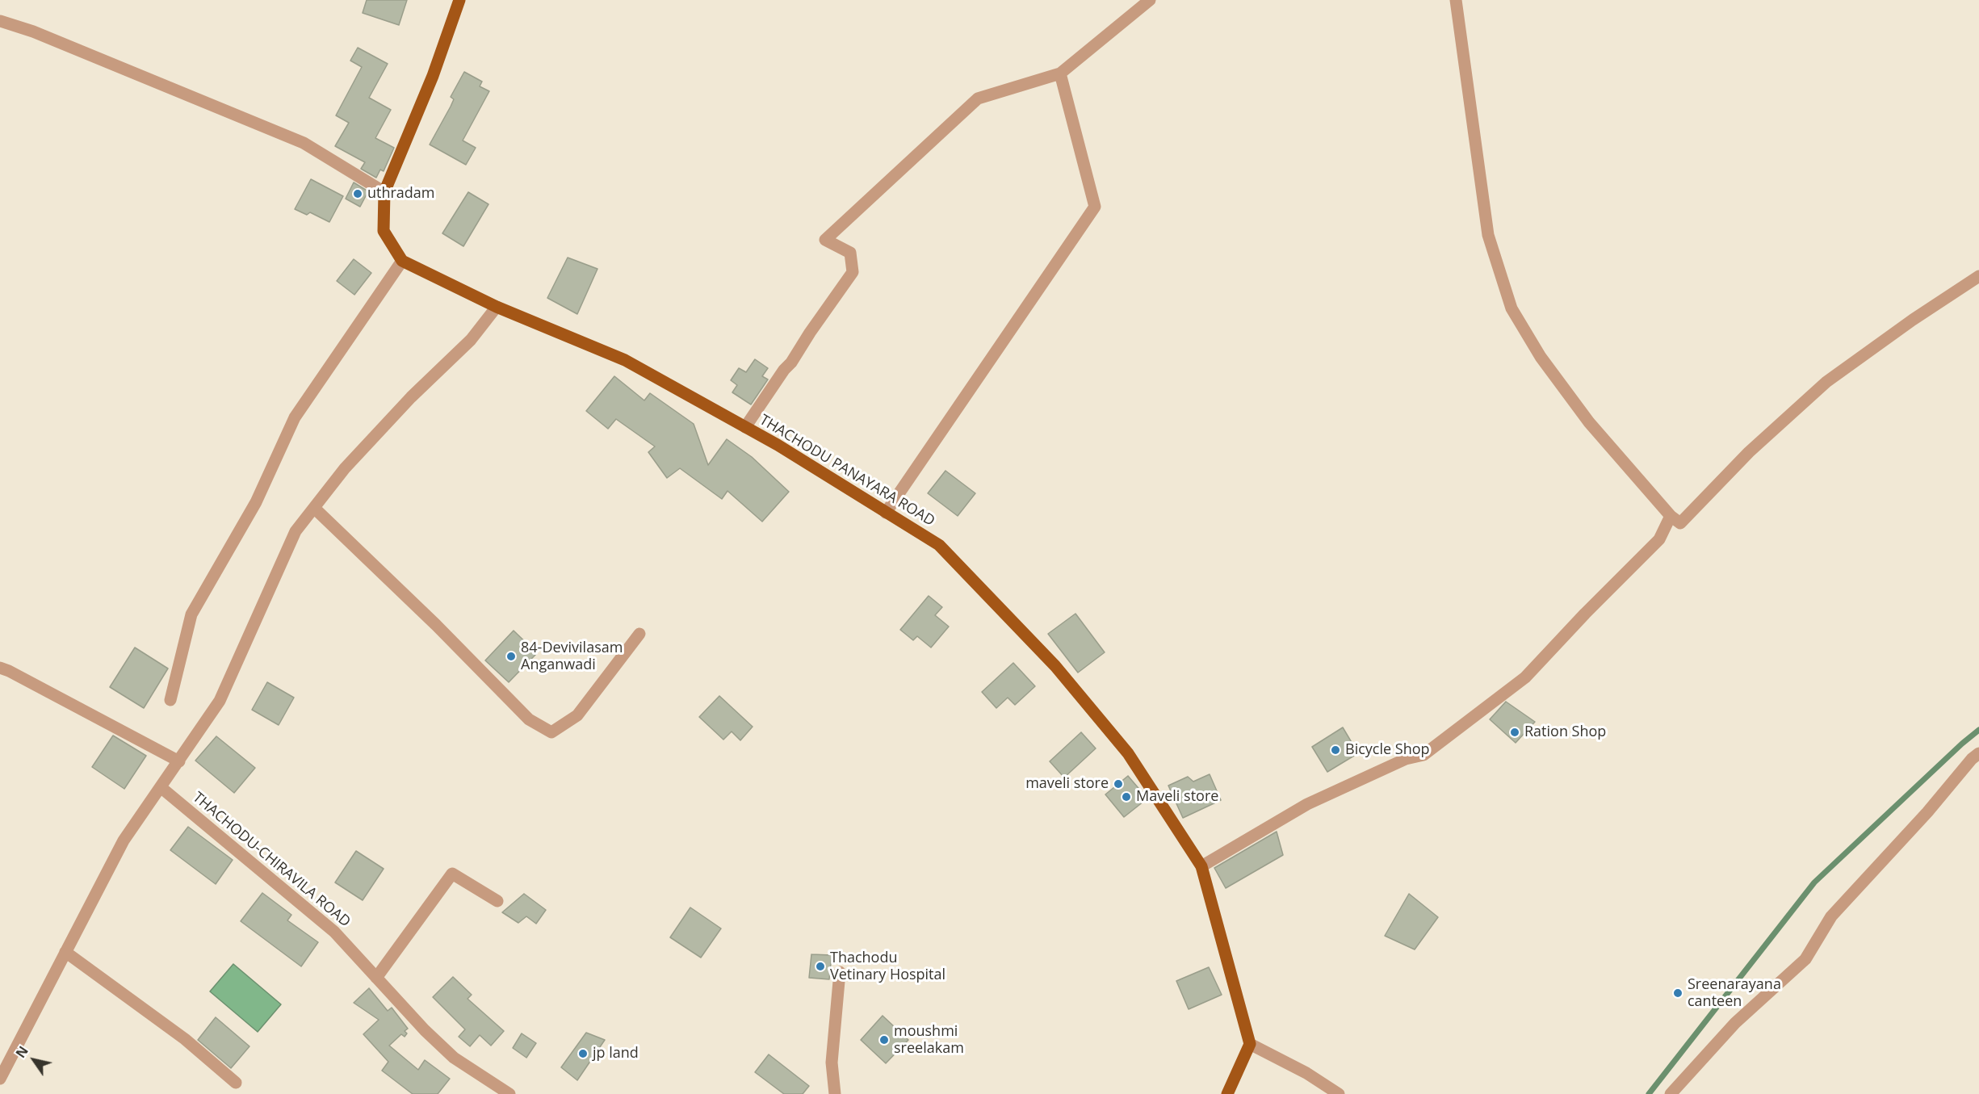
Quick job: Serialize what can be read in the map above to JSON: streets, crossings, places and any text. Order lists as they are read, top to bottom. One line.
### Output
{"streets":{"main road":["THACHODU PANAYARA ROAD"],"street":["THACHODU-CHIRAVILA ROAD"]},"places":["uthradam","84-Devivilasam Anganwadi","Ration Shop","Bicycle Shop","maveli store","Maveli store","Thachodu Vetinary Hospital","Sreenarayana canteen","moushmi sreelakam","jp land"],"north":"top left"}
